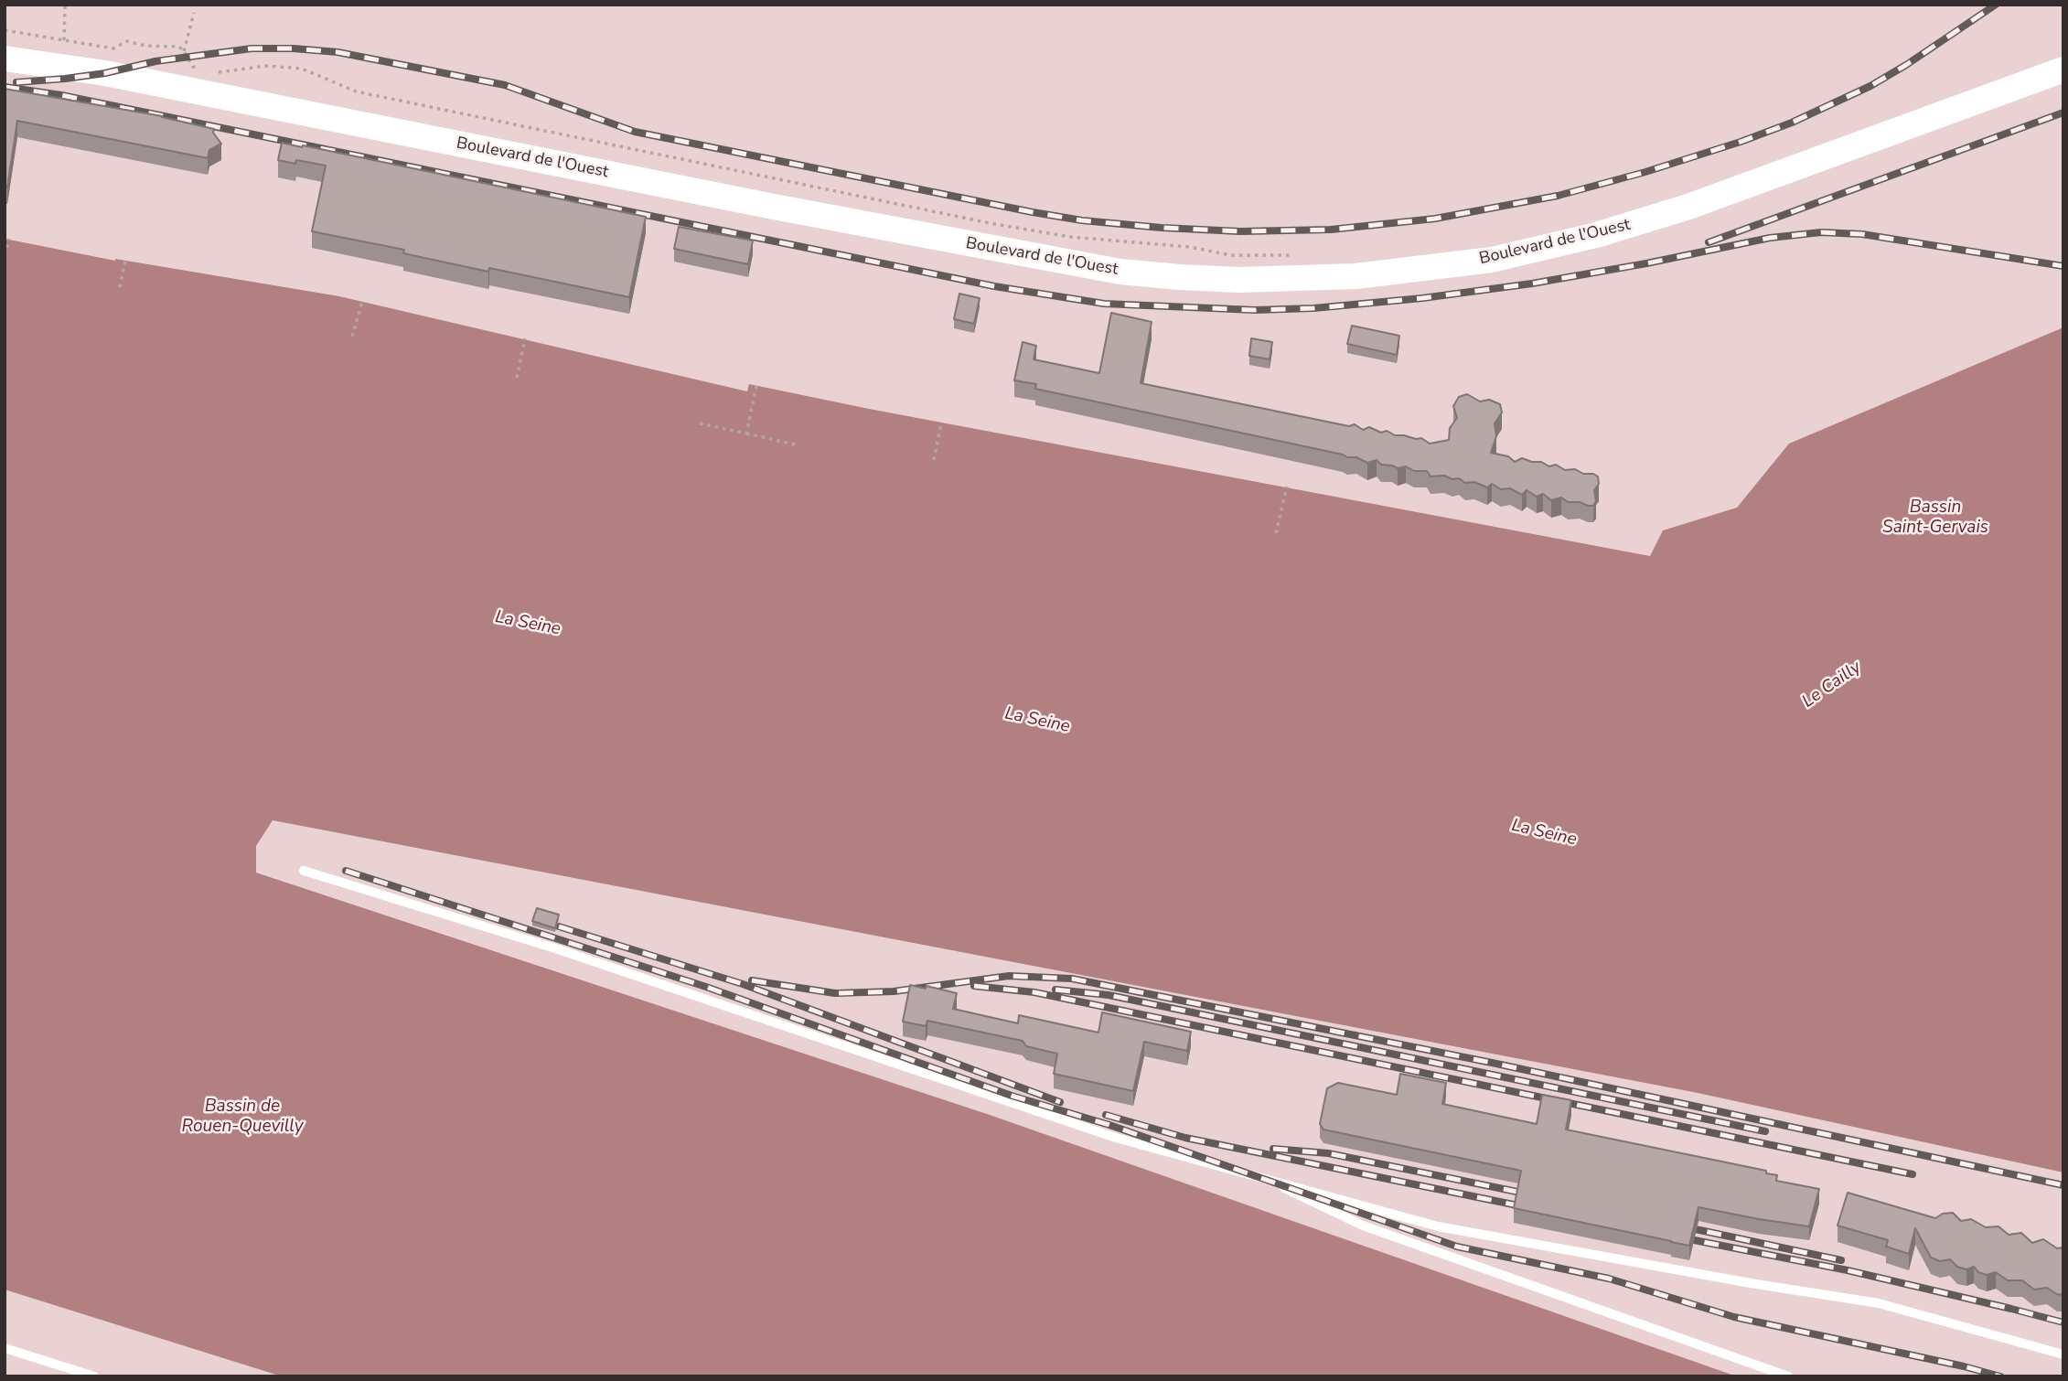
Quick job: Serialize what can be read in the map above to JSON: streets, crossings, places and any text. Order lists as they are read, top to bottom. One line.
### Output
{"streets":{"main road":["Boulevard de l'Ouest"]},"water":["Bassin Saint-Gervais","La Seine","Le Cailly","Bassin de Rouen-Quevilly"]}
